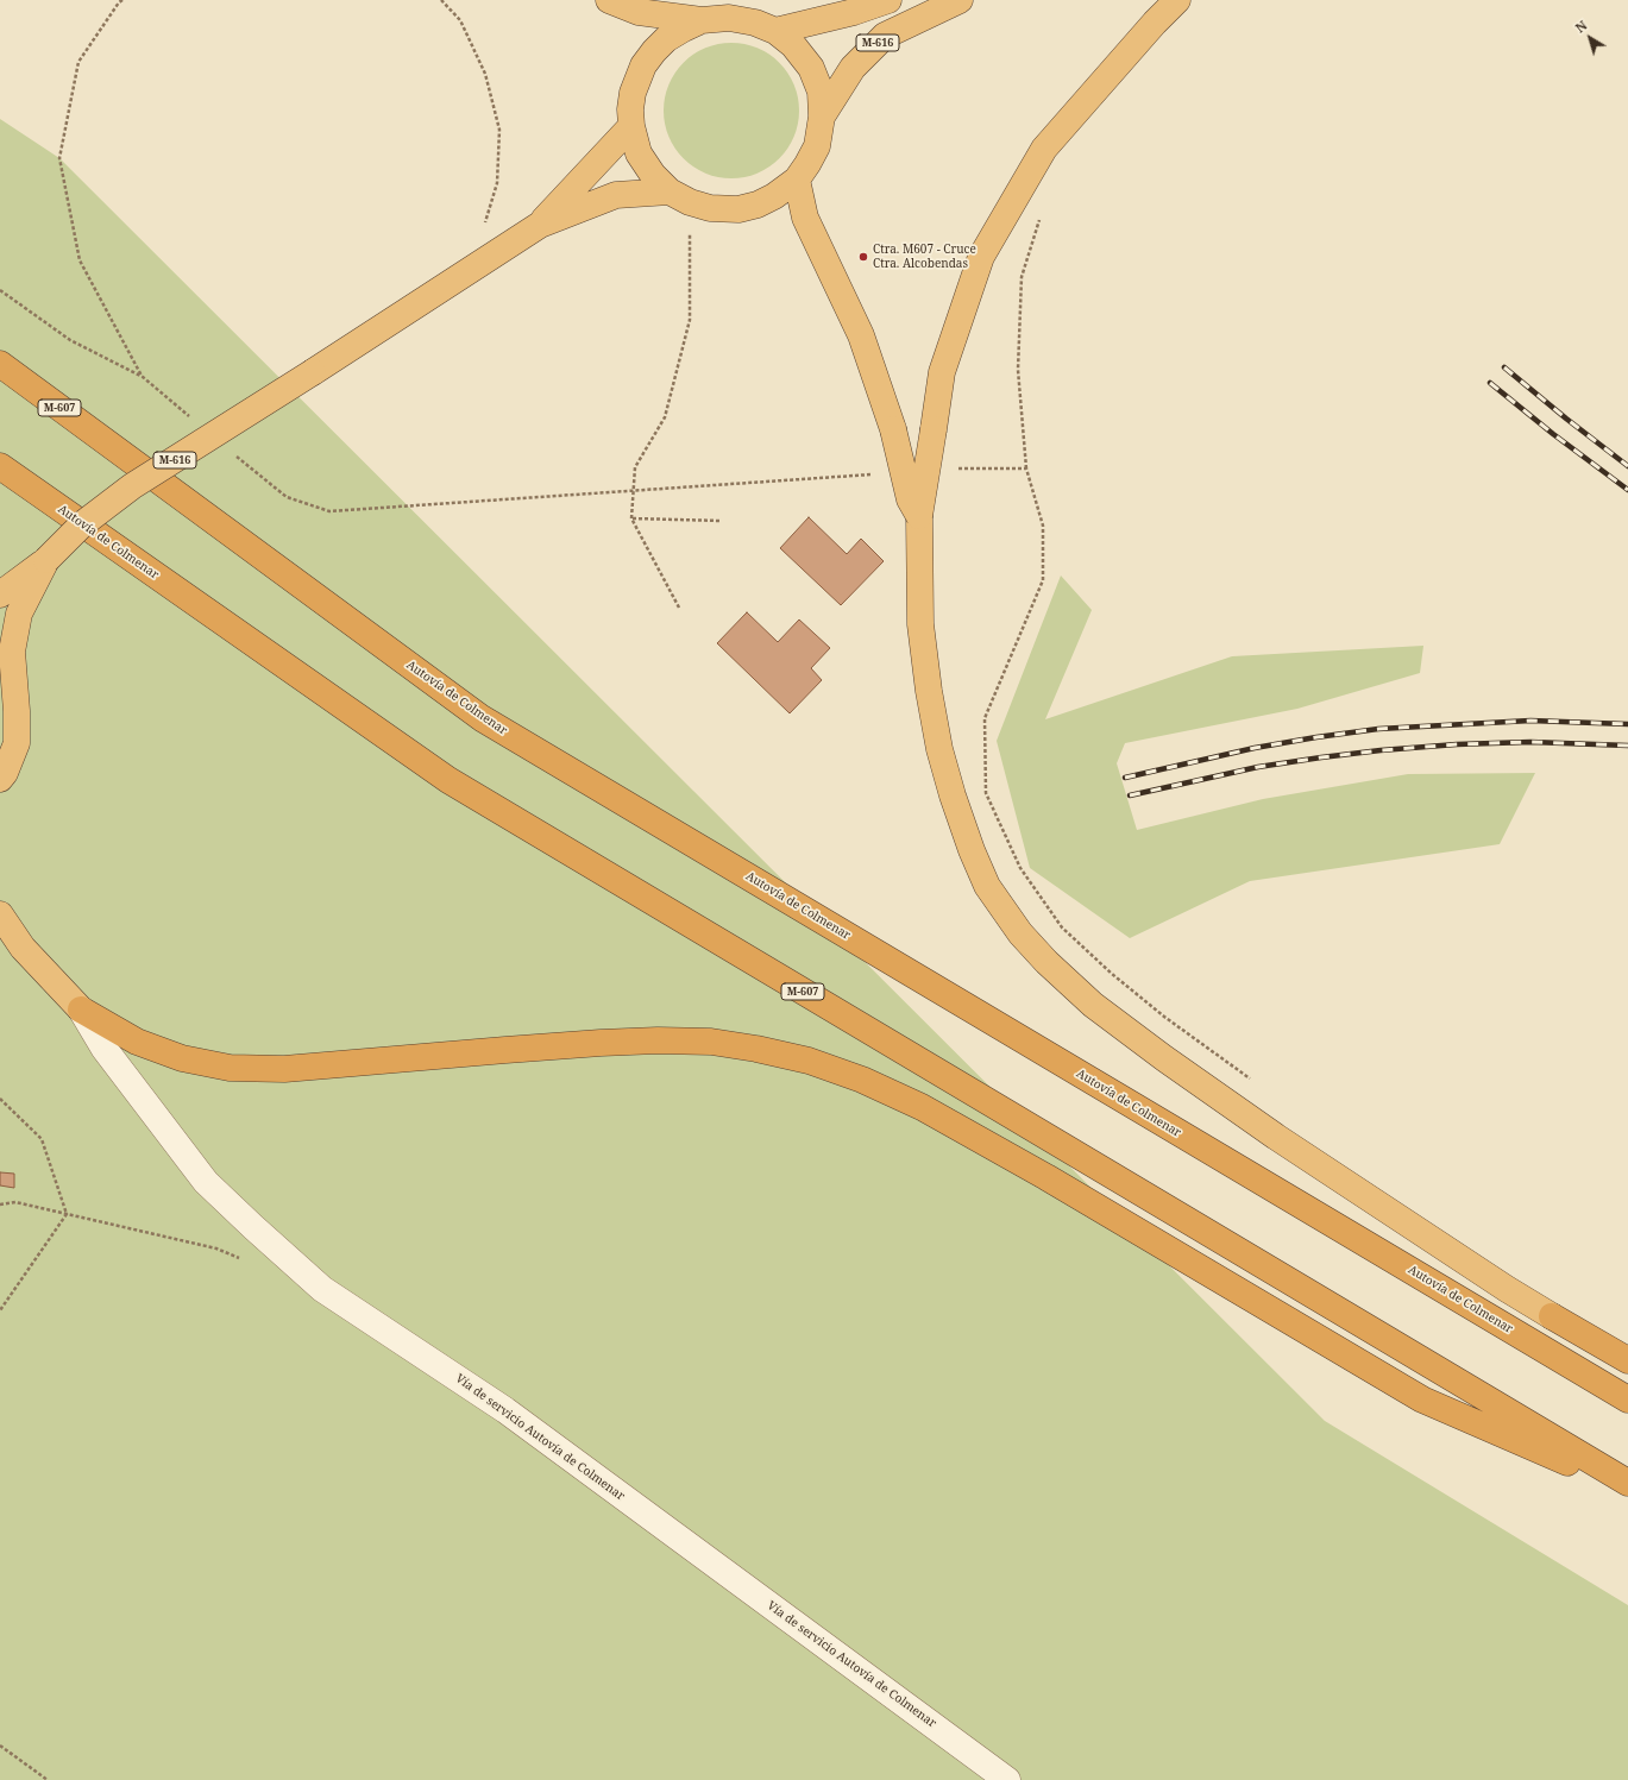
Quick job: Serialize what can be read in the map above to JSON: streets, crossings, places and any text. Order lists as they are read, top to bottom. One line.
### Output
{"streets":{"highway":["M-616","M-607","Autovía de Colmenar"],"street":["Vía de servicio Autovía de Colmenar"]},"places":["Ctra. M607 - Cruce Ctra. Alcobendas"],"north":"top left"}
